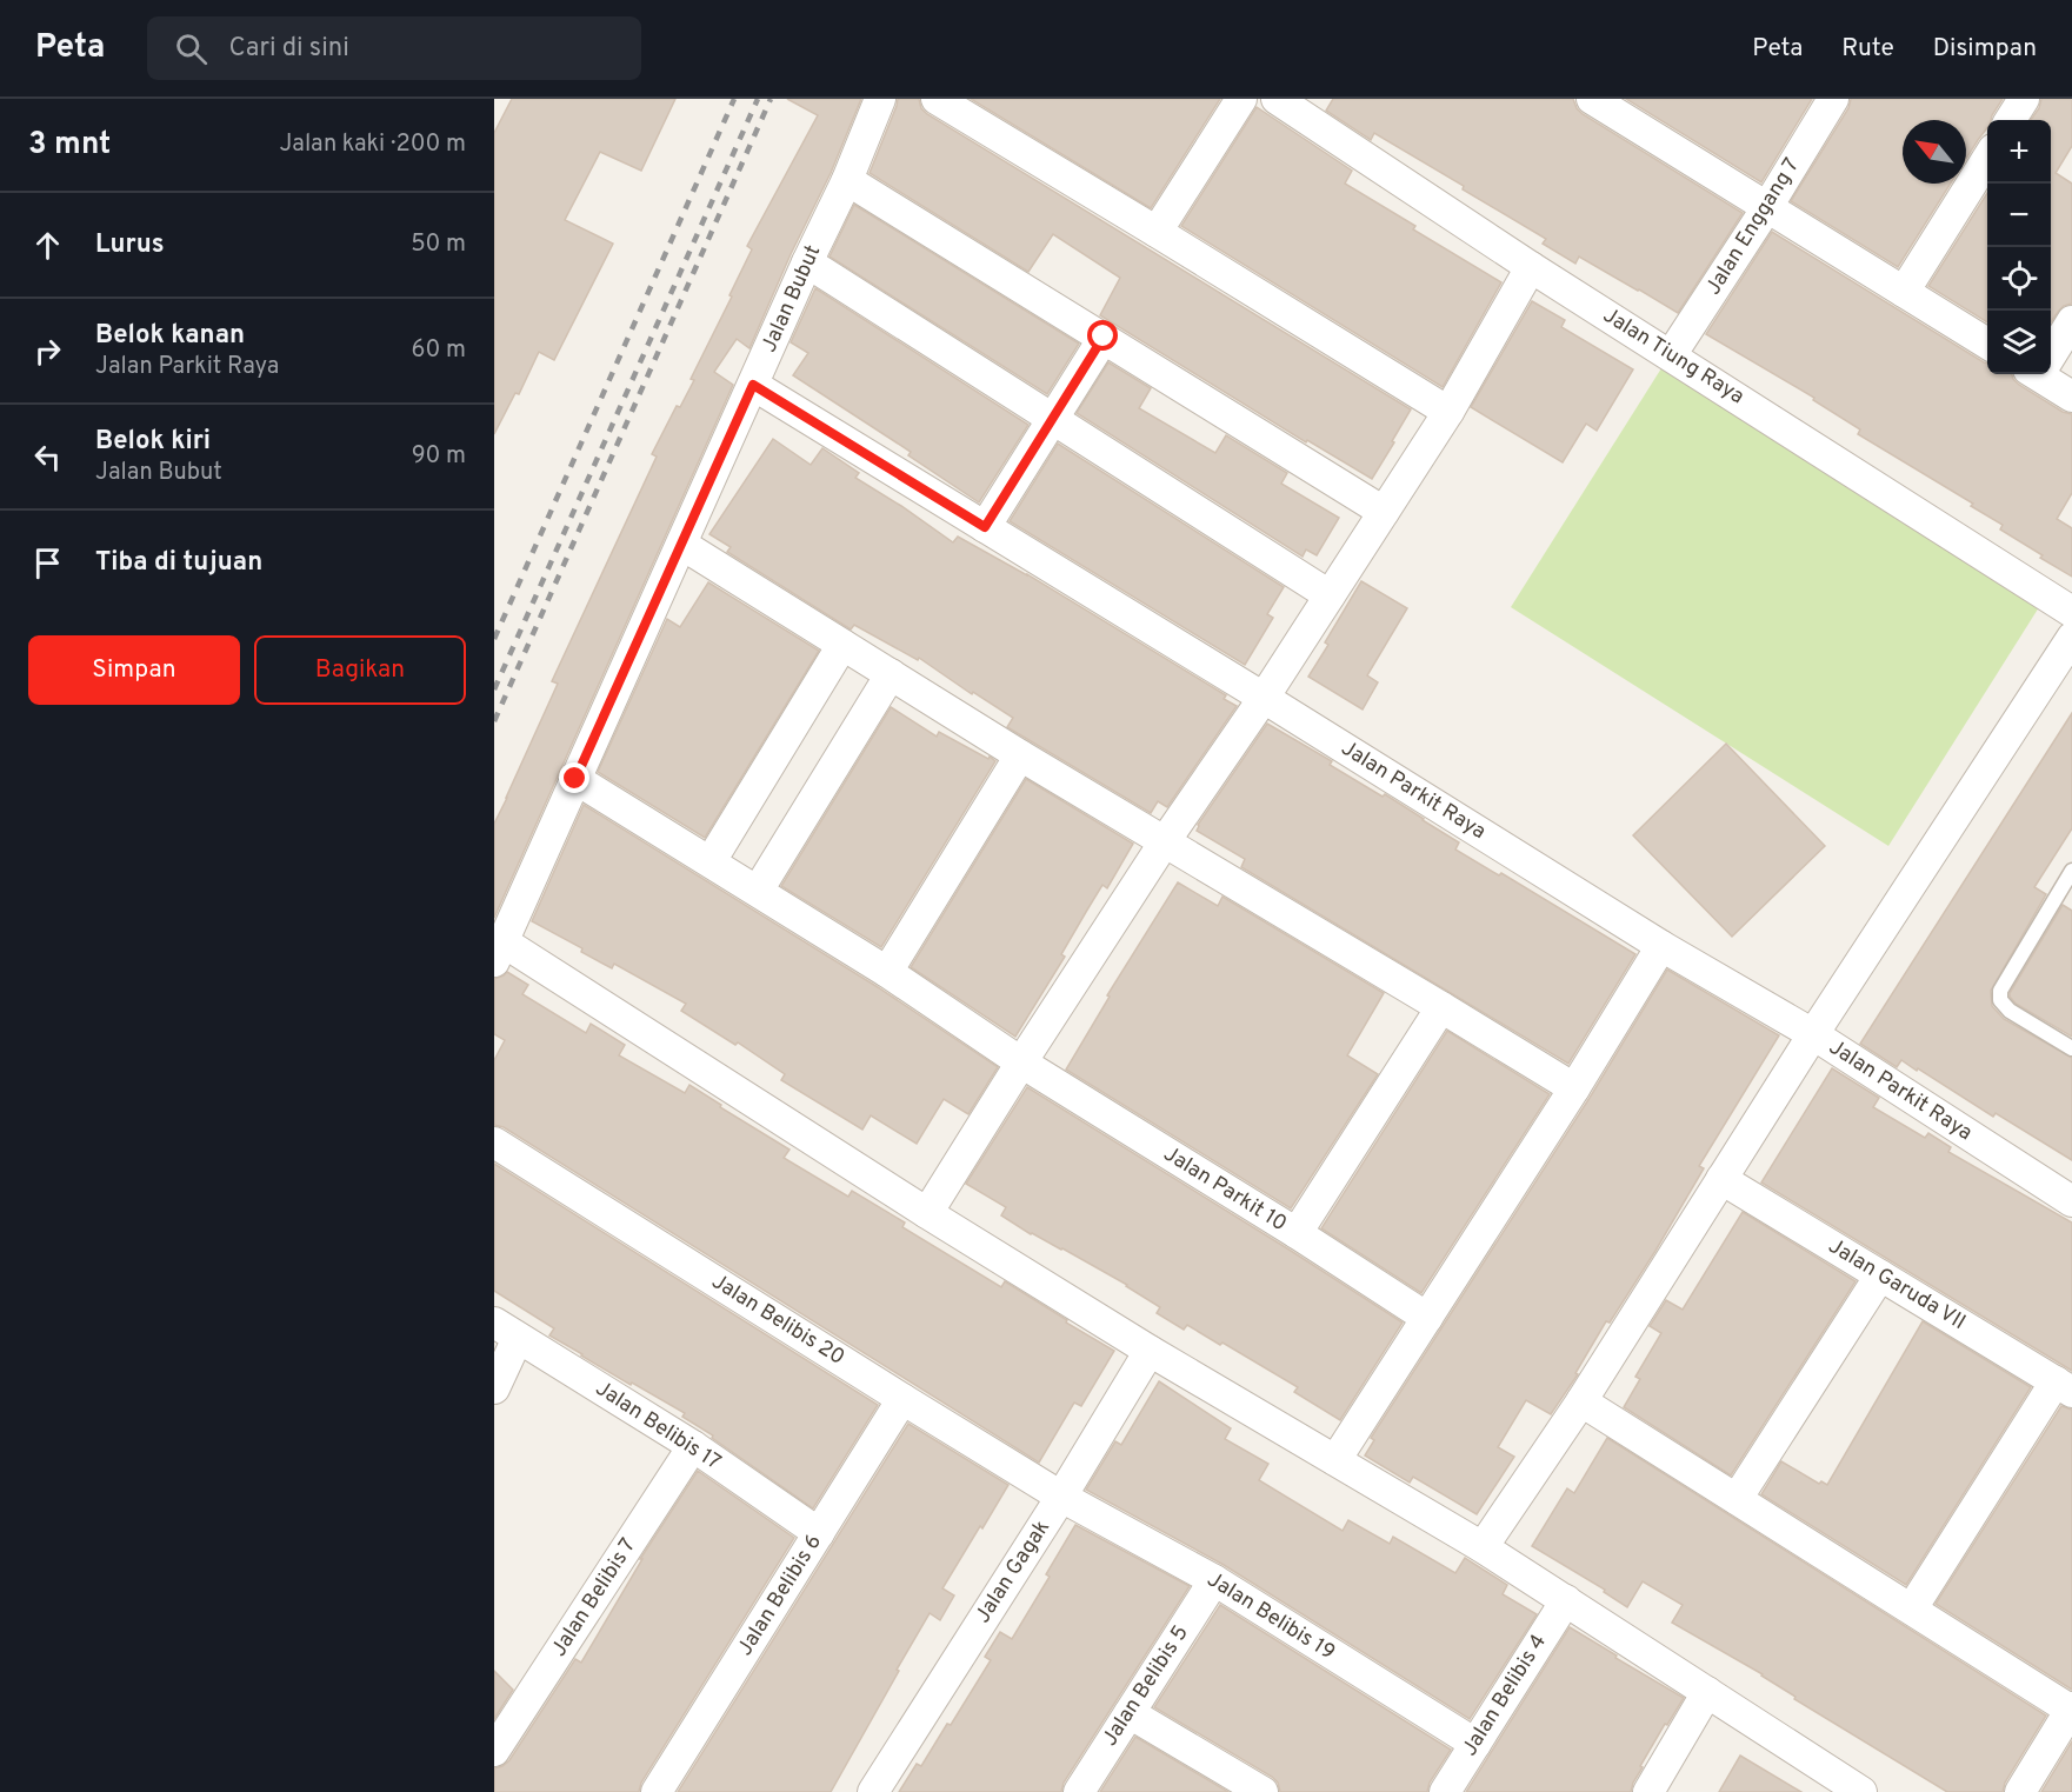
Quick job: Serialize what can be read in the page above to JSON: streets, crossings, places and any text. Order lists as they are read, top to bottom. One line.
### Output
{"streets":{"street":["Jalan Enggang 7","Jalan Bubut","Jalan Tiung Raya","Jalan Parkit Raya","Jalan Parkit 10","Jalan Garuda VII","Jalan Belibis 20","Jalan Belibis 17","Jalan Gagak","Jalan Belibis 6","Jalan Belibis 7","Jalan Belibis 19","Jalan Belibis 5","Jalan Belibis 4"]},"crossings":[["Jalan Enggang 7","Jalan Tiung Raya"],["Jalan Bubut","Jalan Parkit Raya"],["Jalan Bubut","Jalan Parkit 10"],["Jalan Belibis 20","Jalan Gagak"],["Jalan Belibis 20","Jalan Belibis 6"],["Jalan Belibis 20","Jalan Belibis 19"],["Jalan Belibis 17","Jalan Belibis 6"],["Jalan Belibis 17","Jalan Belibis 7"],["Jalan Gagak","Jalan Belibis 19"],["Jalan Belibis 19","Jalan Belibis 5"],["Jalan Belibis 19","Jalan Belibis 4"]],"north":"top left","page":{"header":"Peta","search":"Cari di sini","nav":["Peta","Rute","Disimpan"],"heading":["3 mnt","Jalan kaki · 200 m"],"map_buttons":["+","−"],"list":[["Lurus","50 m"],["Belok kanan","Jalan Parkit Raya","60 m"],["Belok kiri","Jalan Bubut","90 m"],"Tiba di tujuan"],"buttons":["Simpan","Bagikan"]}}
